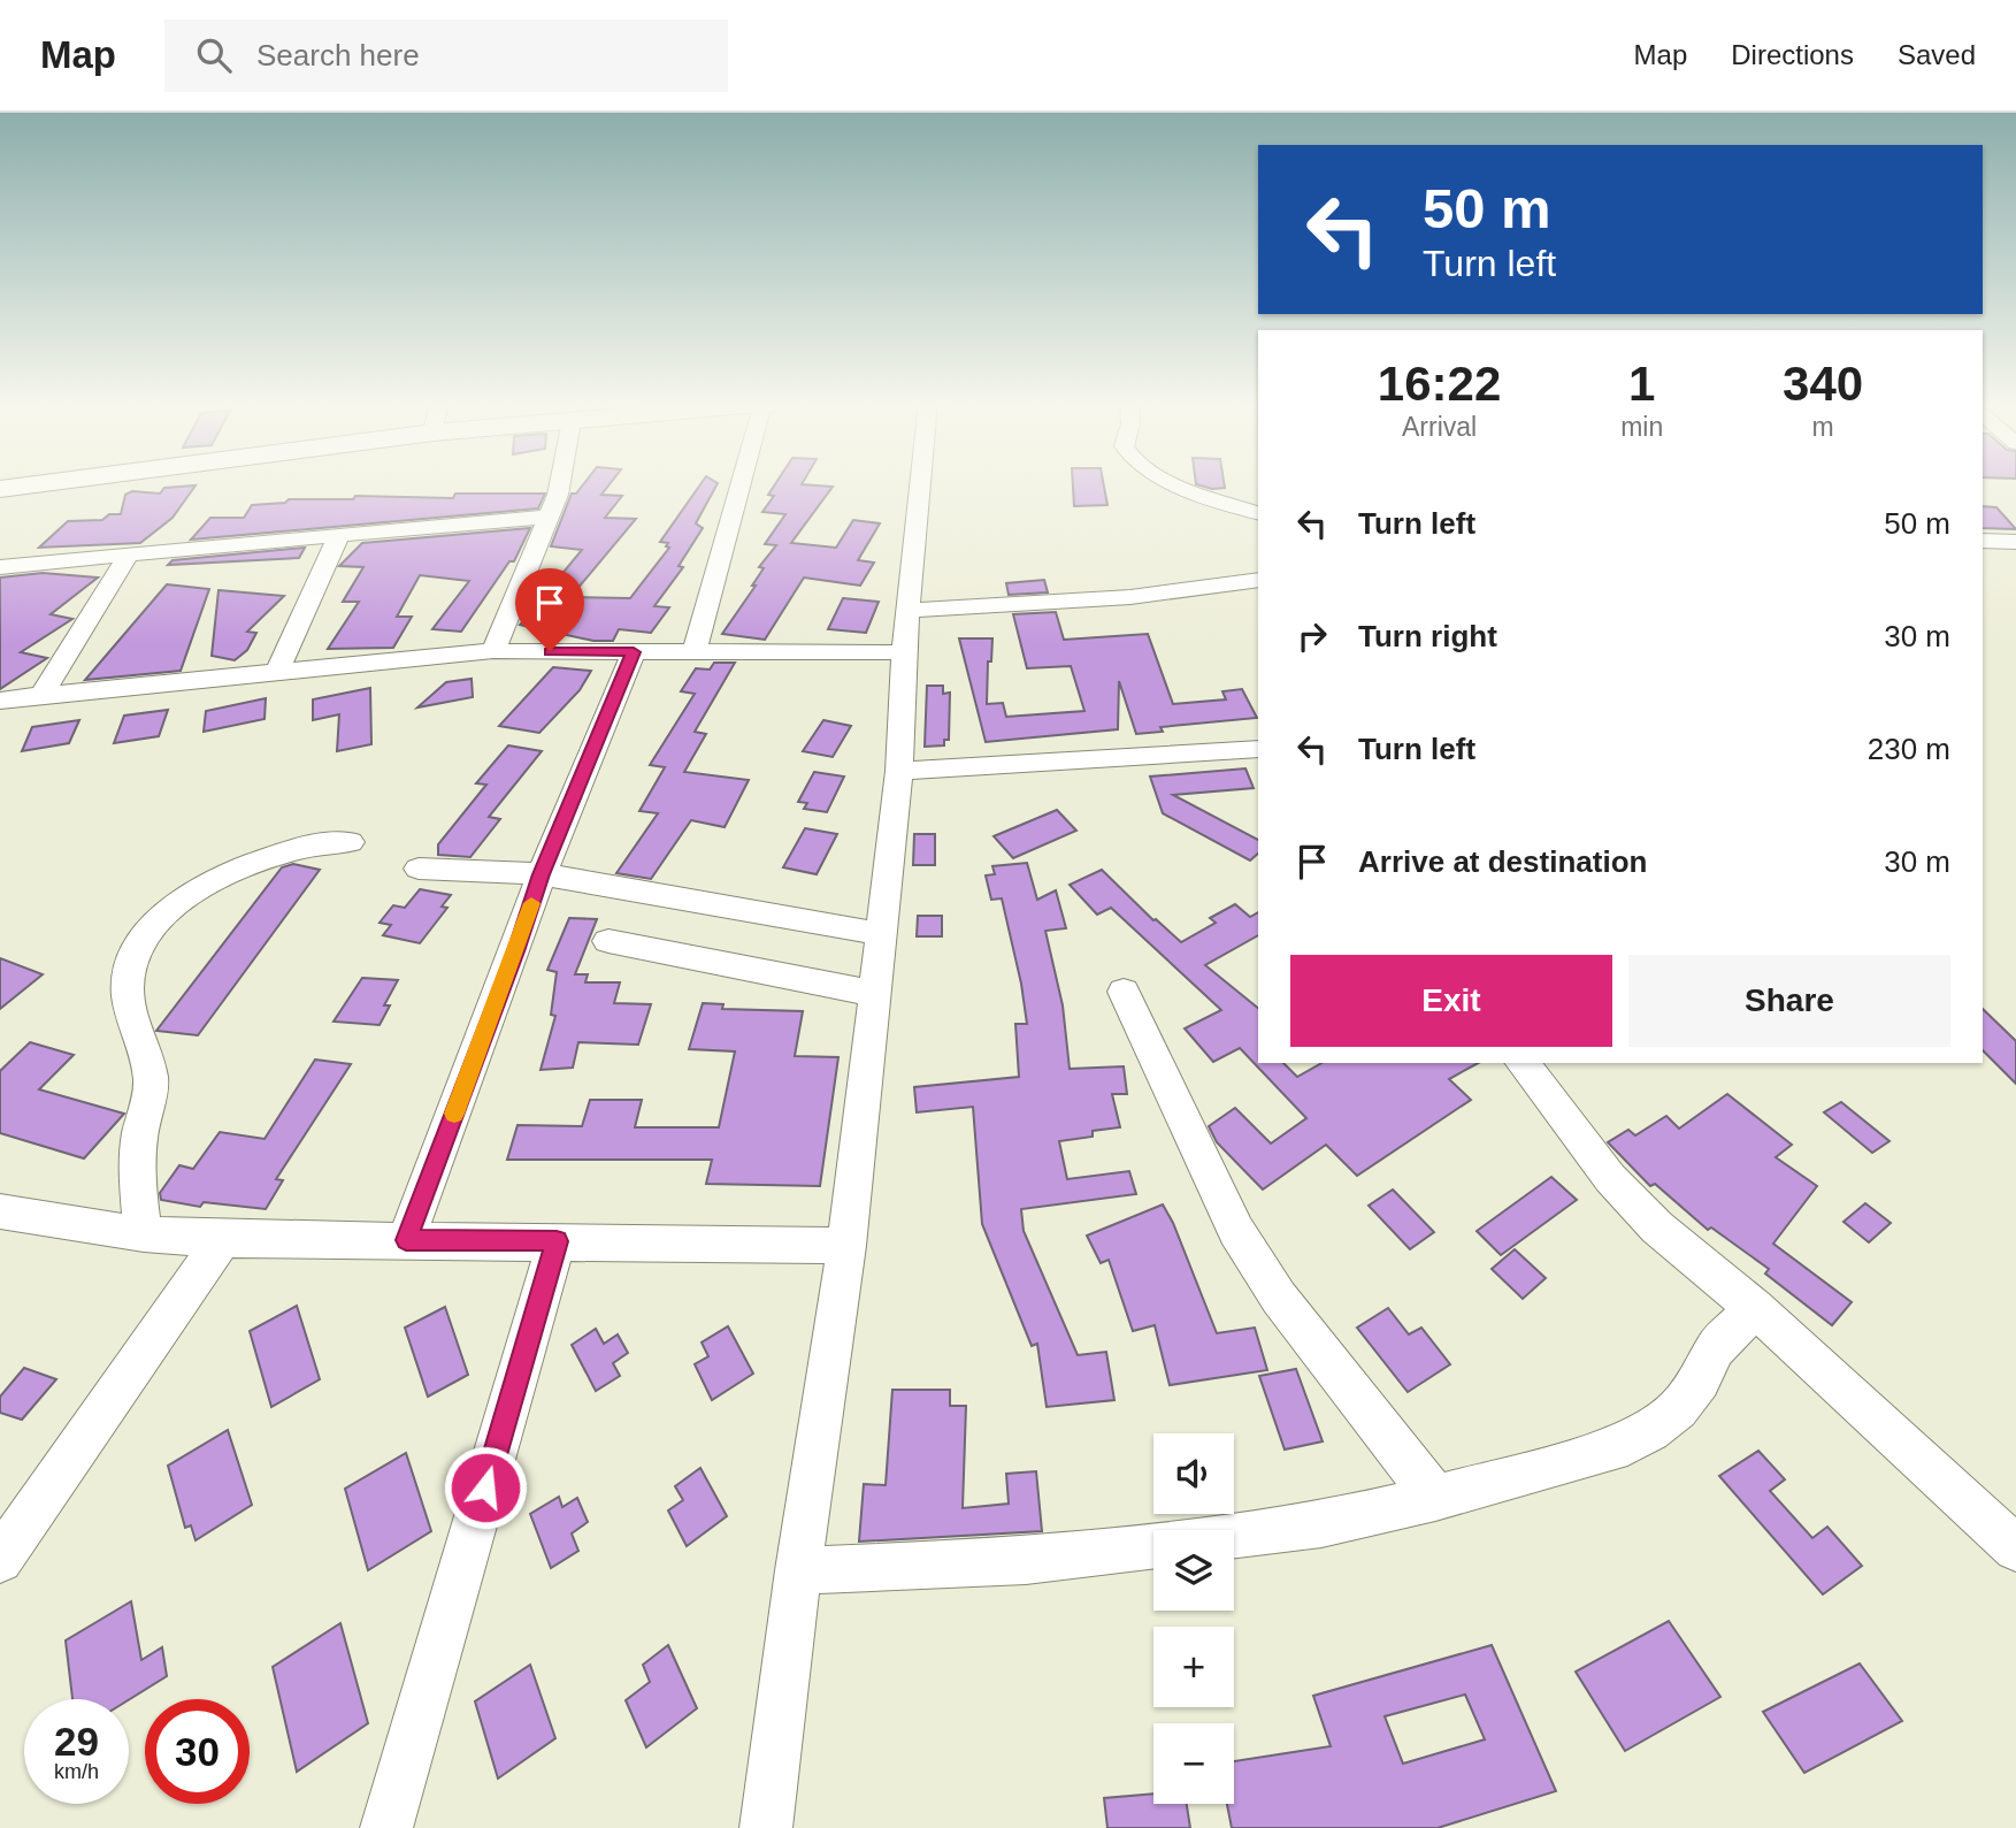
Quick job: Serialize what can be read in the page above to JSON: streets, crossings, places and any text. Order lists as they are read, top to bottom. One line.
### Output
{"page":{"header":"Map","search":"Search here","nav":["Map","Directions","Saved"],"turn":["50 m","Turn left"],"eta":["16:22","Arrival","1","min","340","m"],"list":[{"name":"Turn left","value":"50 m"},{"name":"Turn right","value":"30 m"},{"name":"Turn left","value":"230 m"},{"name":"Arrive at destination","value":"30 m"}],"buttons":["Exit","Share"],"map_buttons":["+","−"],"speed":"29 km/h","limit":"30"}}
